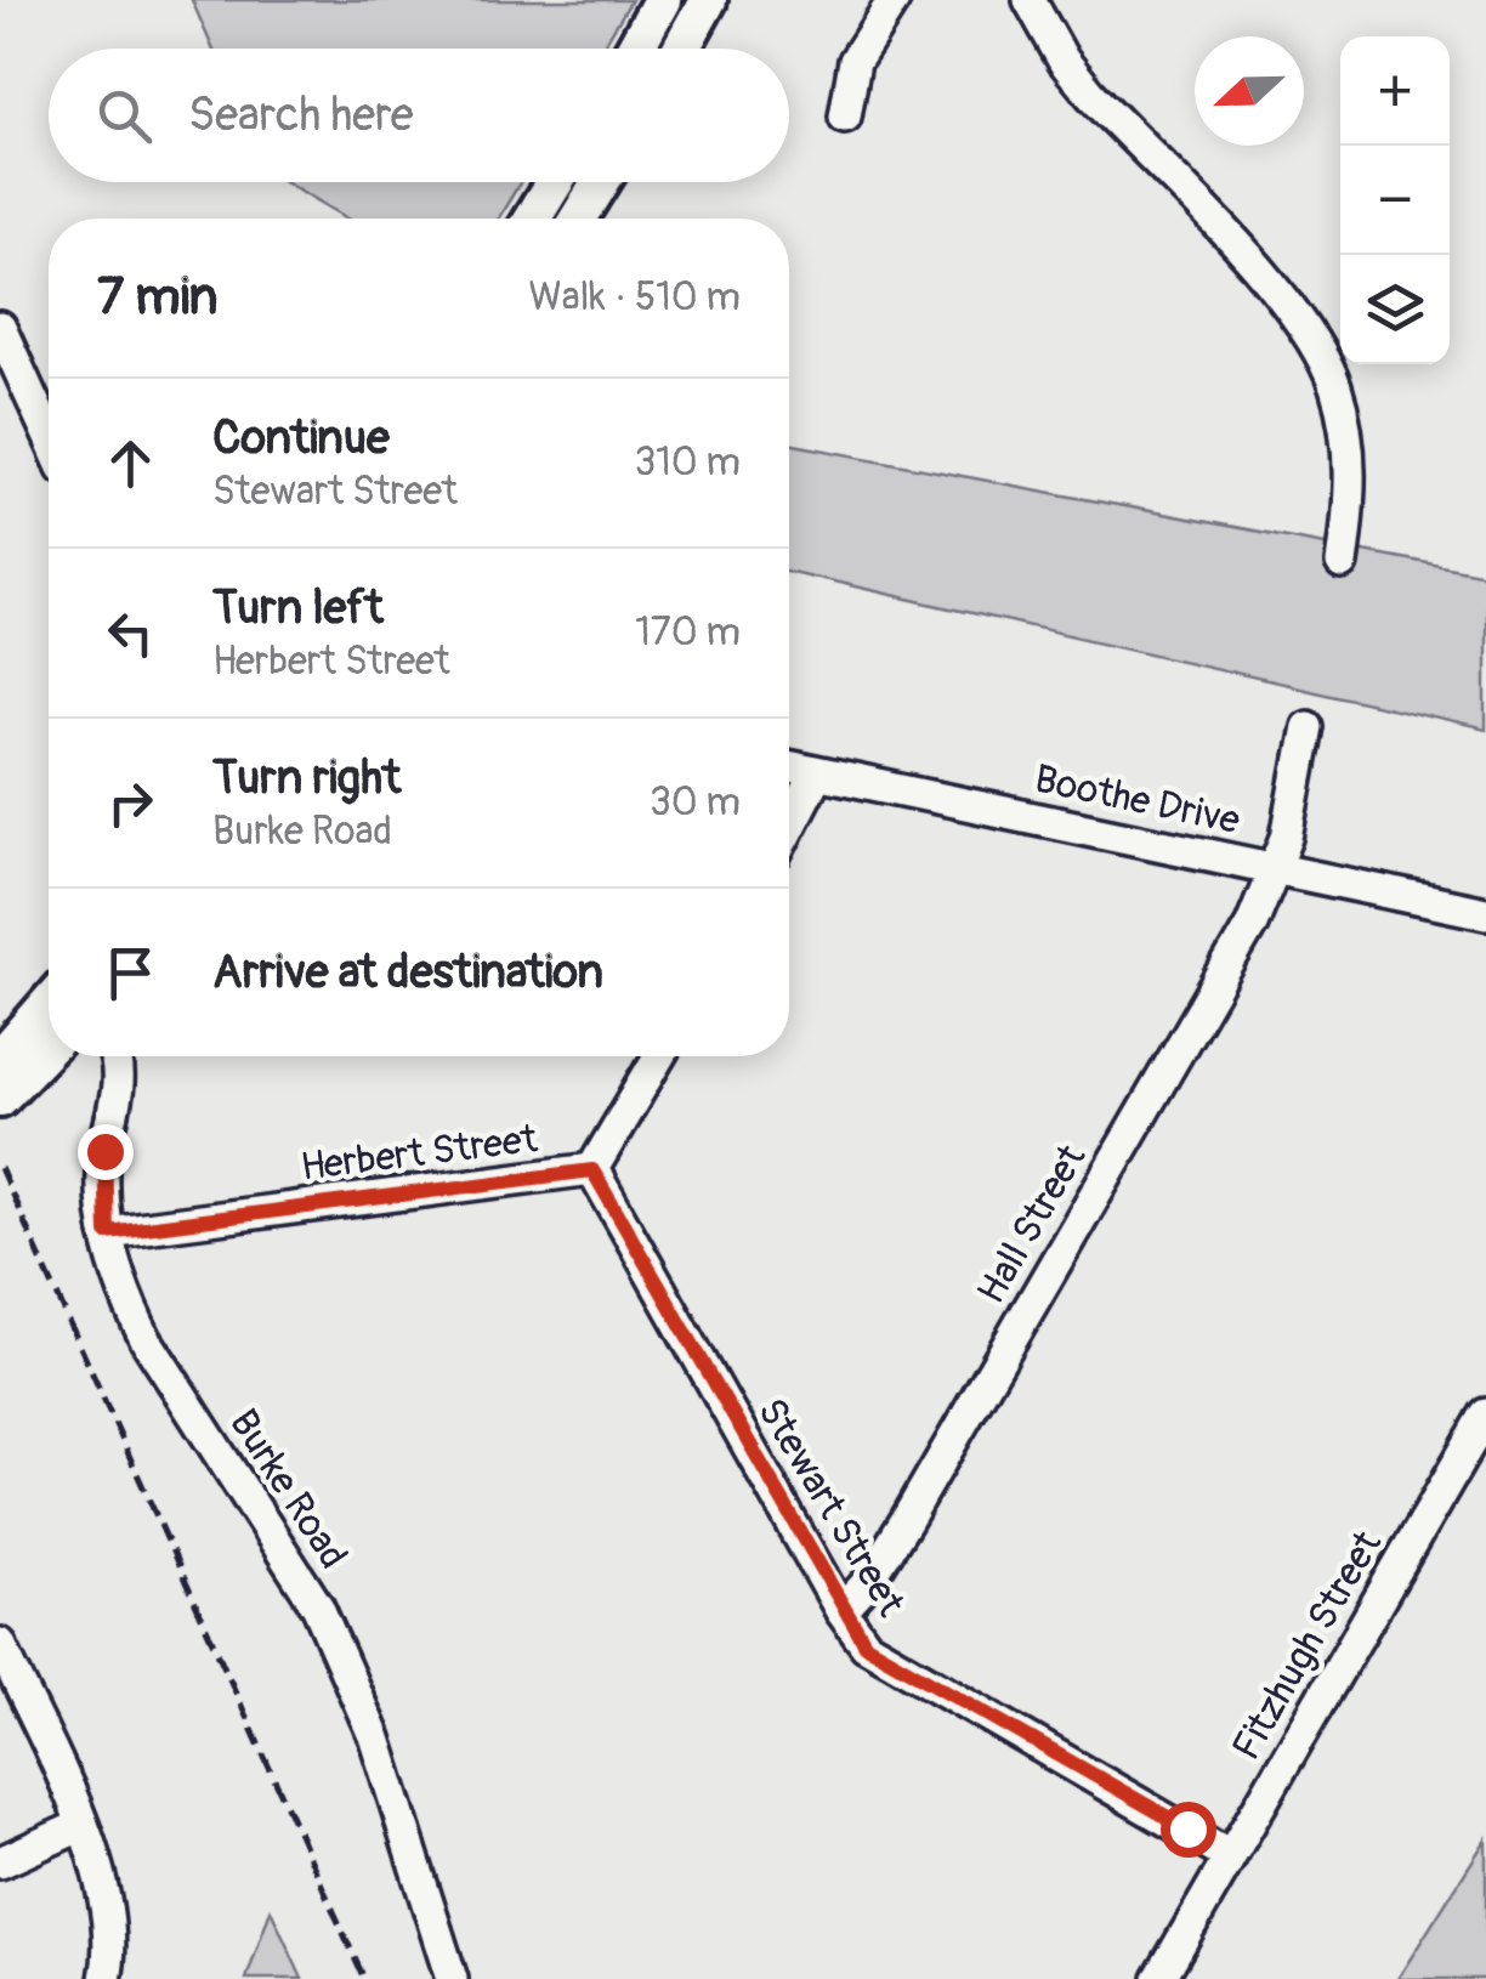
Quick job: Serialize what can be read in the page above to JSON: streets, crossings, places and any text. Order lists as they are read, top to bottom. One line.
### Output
{"streets":{"street":["Boothe Drive","Herbert Street","Hall Street","Burke Road","Stewart Street","Fitzhugh Street"]},"crossings":[["Boothe Drive","Hall Street"],["Herbert Street","Burke Road"],["Herbert Street","Stewart Street"],["Hall Street","Stewart Street"],["Stewart Street","Fitzhugh Street"]],"north":"left","page":{"map_buttons":["+","−"],"search":"Search here","heading":["7 min","Walk · 510 m"],"list":[["Continue","Stewart Street","310 m"],["Turn left","Herbert Street","170 m"],["Turn right","Burke Road","30 m"],"Arrive at destination"]}}
